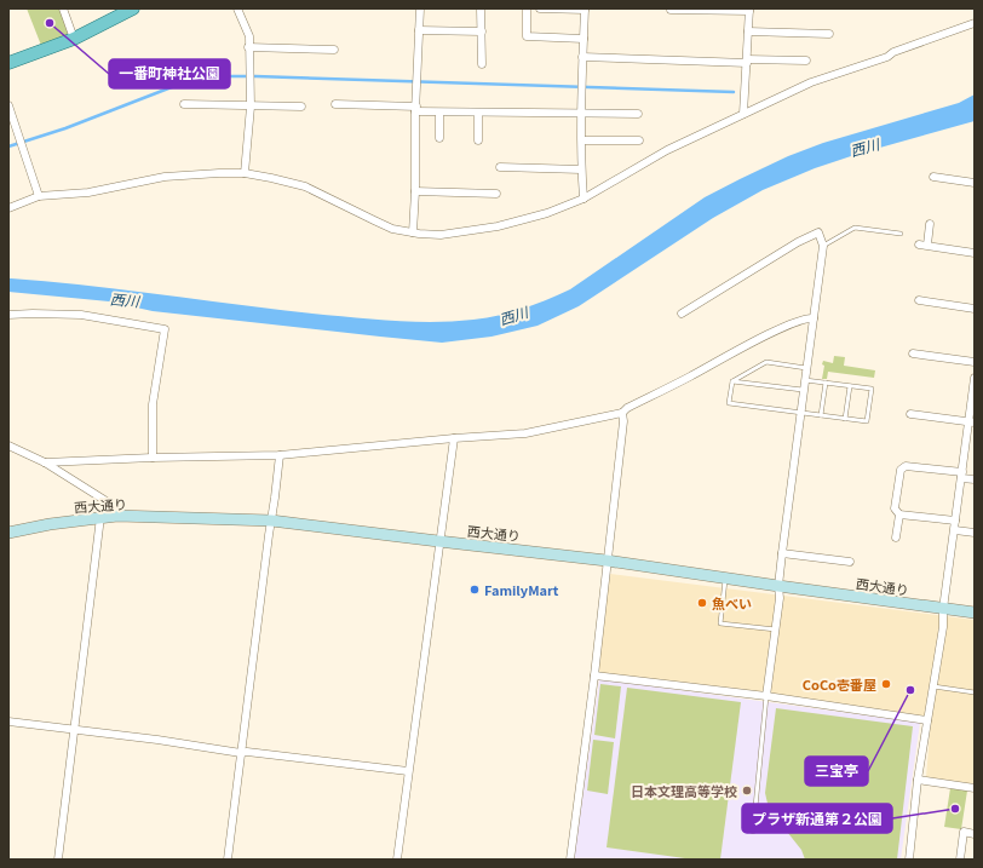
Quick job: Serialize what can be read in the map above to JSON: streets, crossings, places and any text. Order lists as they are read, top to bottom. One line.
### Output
{"streets":{"street":["西大通り"]},"water":["西川"],"places":["一番町神社公園","FamilyMart","魚べい","CoCo壱番屋","三宝亭","日本文理高等学校","プラザ新通第２公園"]}
